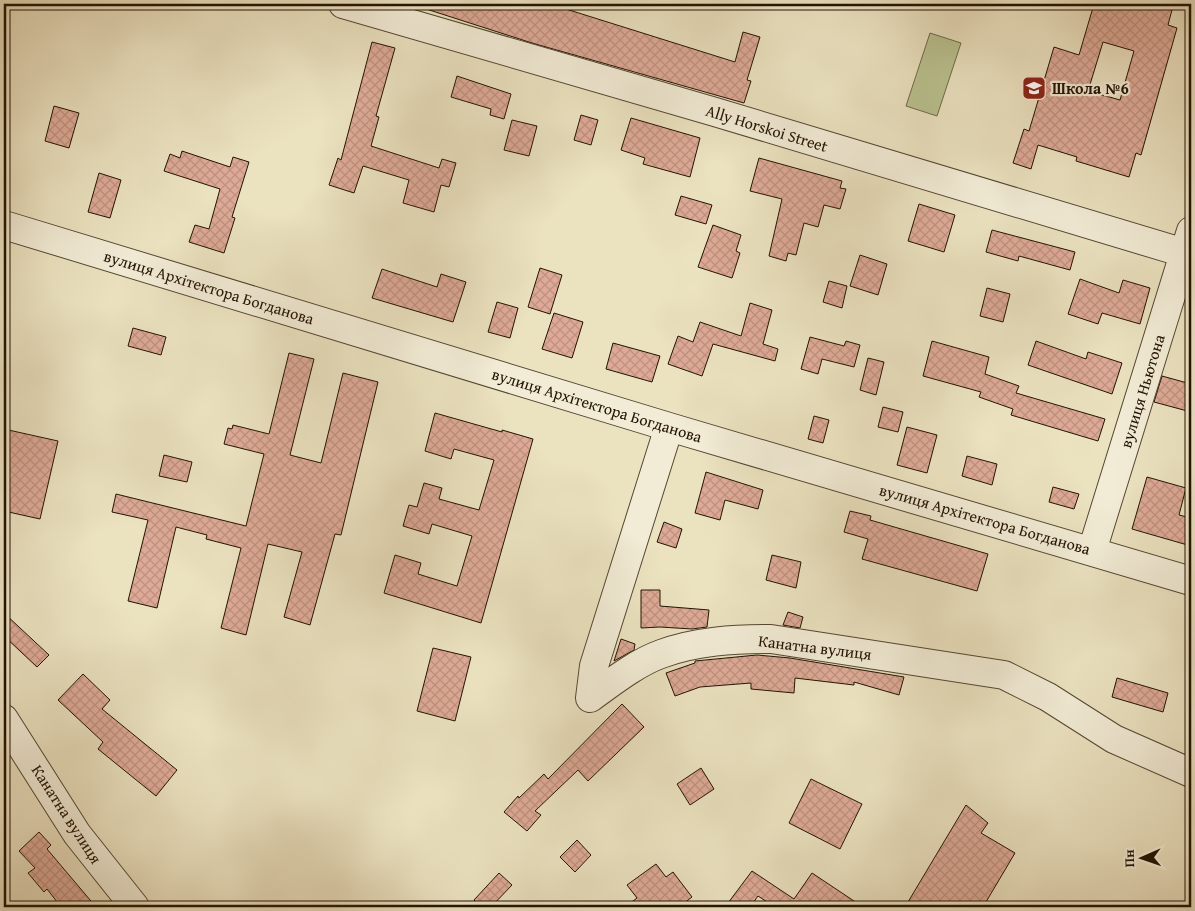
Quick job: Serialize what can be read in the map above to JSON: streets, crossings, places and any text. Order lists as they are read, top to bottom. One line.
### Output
{"streets":{"street":["Ally Horskoi Street","вулиця Архітектора Богданова","вулиця Ньютона","Канатна вулиця"]},"crossings":[["Ally Horskoi Street","вулиця Ньютона"],["вулиця Архітектора Богданова","вулиця Ньютона"],["вулиця Архітектора Богданова","Канатна вулиця"]],"places":{"school or university":["Школа №6"]},"north":"left"}
